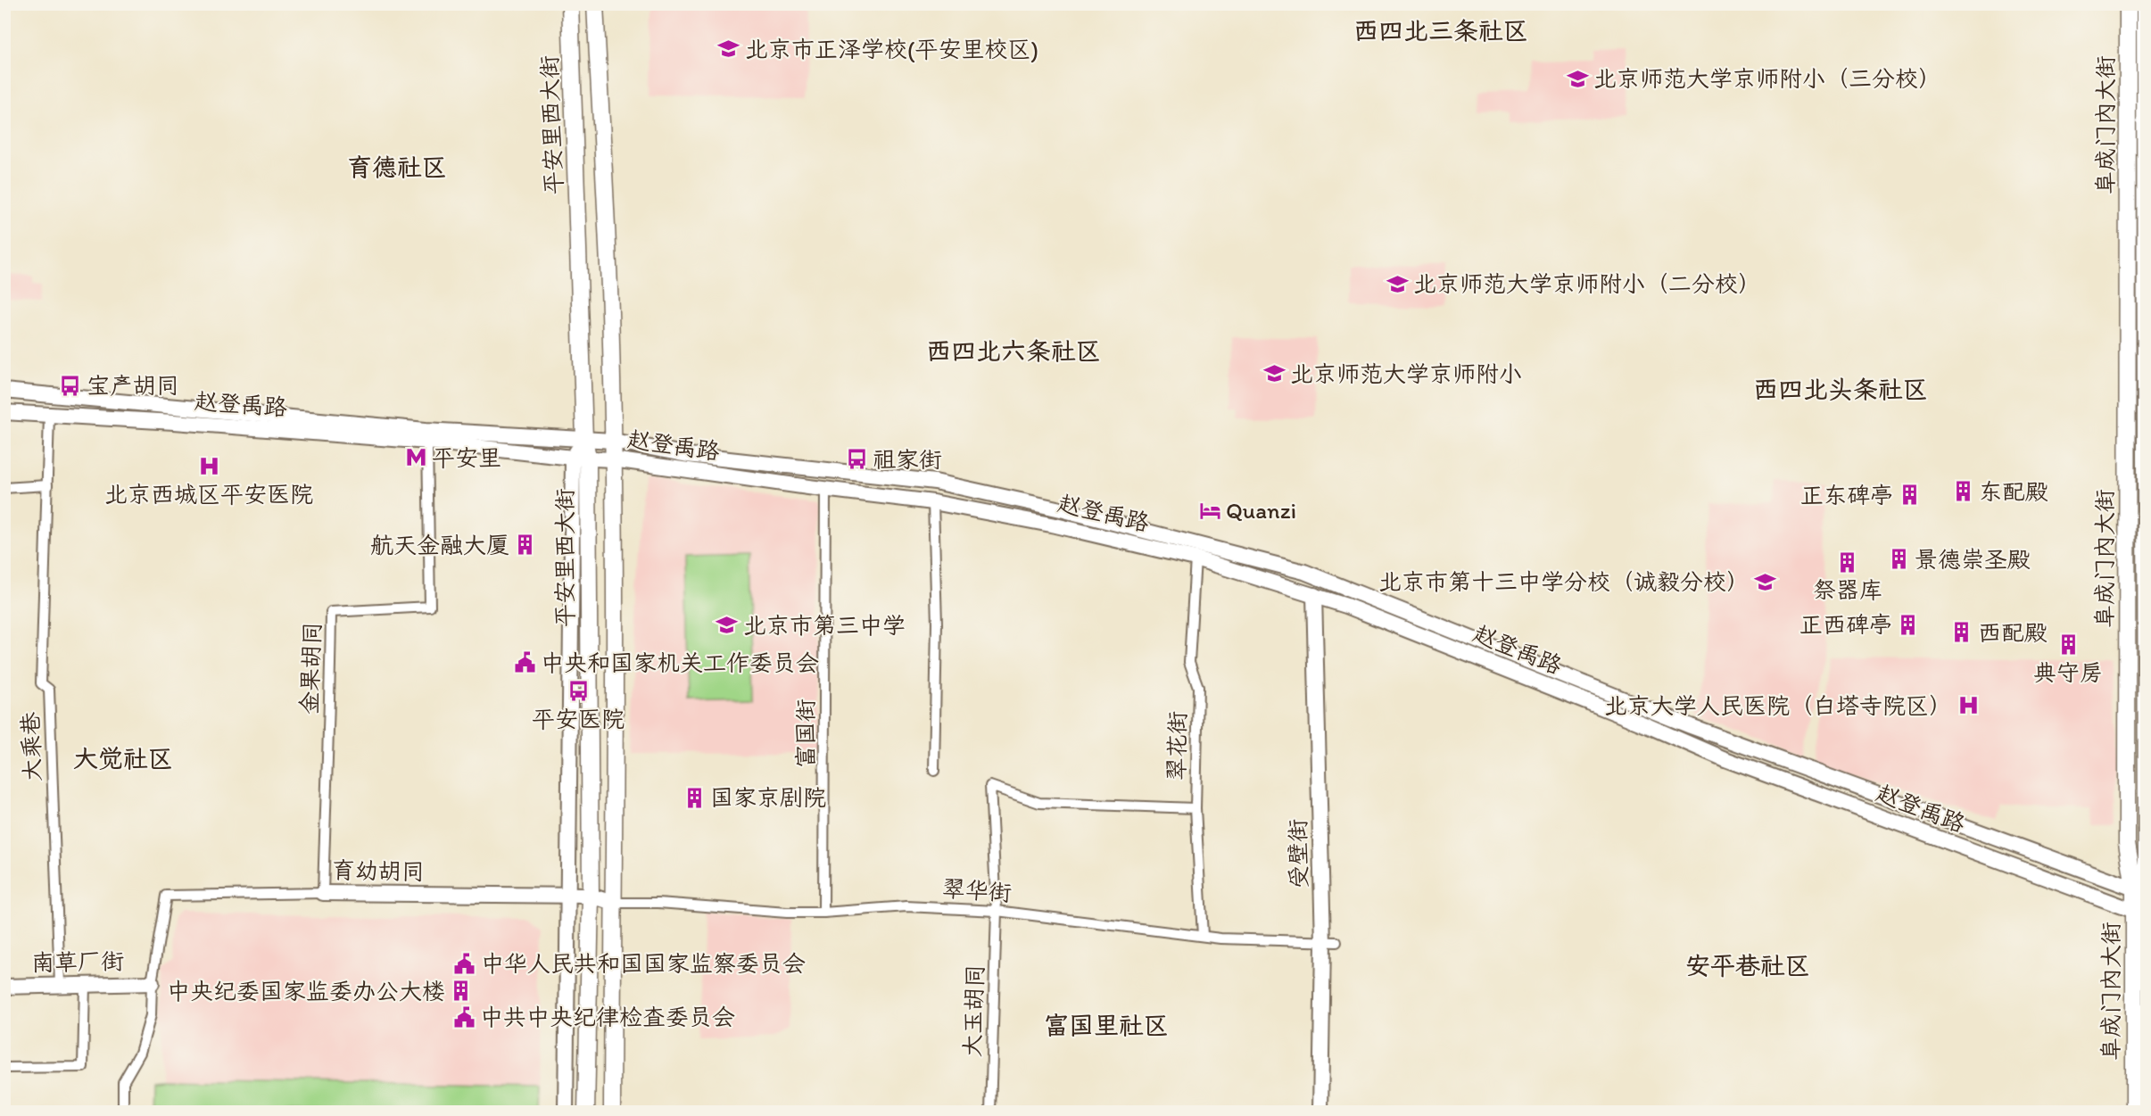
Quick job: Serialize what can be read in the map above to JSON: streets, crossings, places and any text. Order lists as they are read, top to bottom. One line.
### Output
{"streets":{"main road":["平安里西大街","阜成门内大街","赵登禹路","受壁街","育幼胡同","南草厂街"],"street":["金果胡同","富国街","翠花街","大乘巷","翠华街","大玉胡同"]},"crossings":[["平安里西大街","赵登禹路"],["平安里西大街","育幼胡同"],["平安里西大街","翠华街"],["阜成门内大街","赵登禹路"],["赵登禹路","金果胡同"],["赵登禹路","富国街"],["赵登禹路","翠花街"],["赵登禹路","大乘巷"],["赵登禹路","受壁街"],["金果胡同","育幼胡同"],["富国街","翠华街"],["翠花街","翠华街"],["翠花街","大玉胡同"],["大乘巷","南草厂街"],["受壁街","翠华街"],["育幼胡同","翠华街"],["育幼胡同","南草厂街"],["翠华街","大玉胡同"]],"districts":["西四北三条社区","育德社区","西四北六条社区","西四北头条社区","大觉社区","安平巷社区","富国里社区"],"places":{"school or university":["北京市正泽学校(平安里校区)","北京师范大学京师附小（三分校）","北京师范大学京师附小（二分校）","北京师范大学京师附小","北京市第十三中学分校（诚毅分校）","北京市第三中学"],"bus stop":["宝产胡同","祖家街","平安医院"],"metro station":["平安里"],"hospital":["北京西城区平安医院","北京大学人民医院（白塔寺院区）"],"building":["东配殿","正东碑亭","航天金融大厦","景德崇圣殿","祭器库","正西碑亭","西配殿","典守房","国家京剧院","中央纪委国家监委办公大楼"],"hotel":["Quanzi"],"public building":["中央和国家机关工作委员会","中华人民共和国国家监察委员会","中共中央纪律检查委员会"]}}
